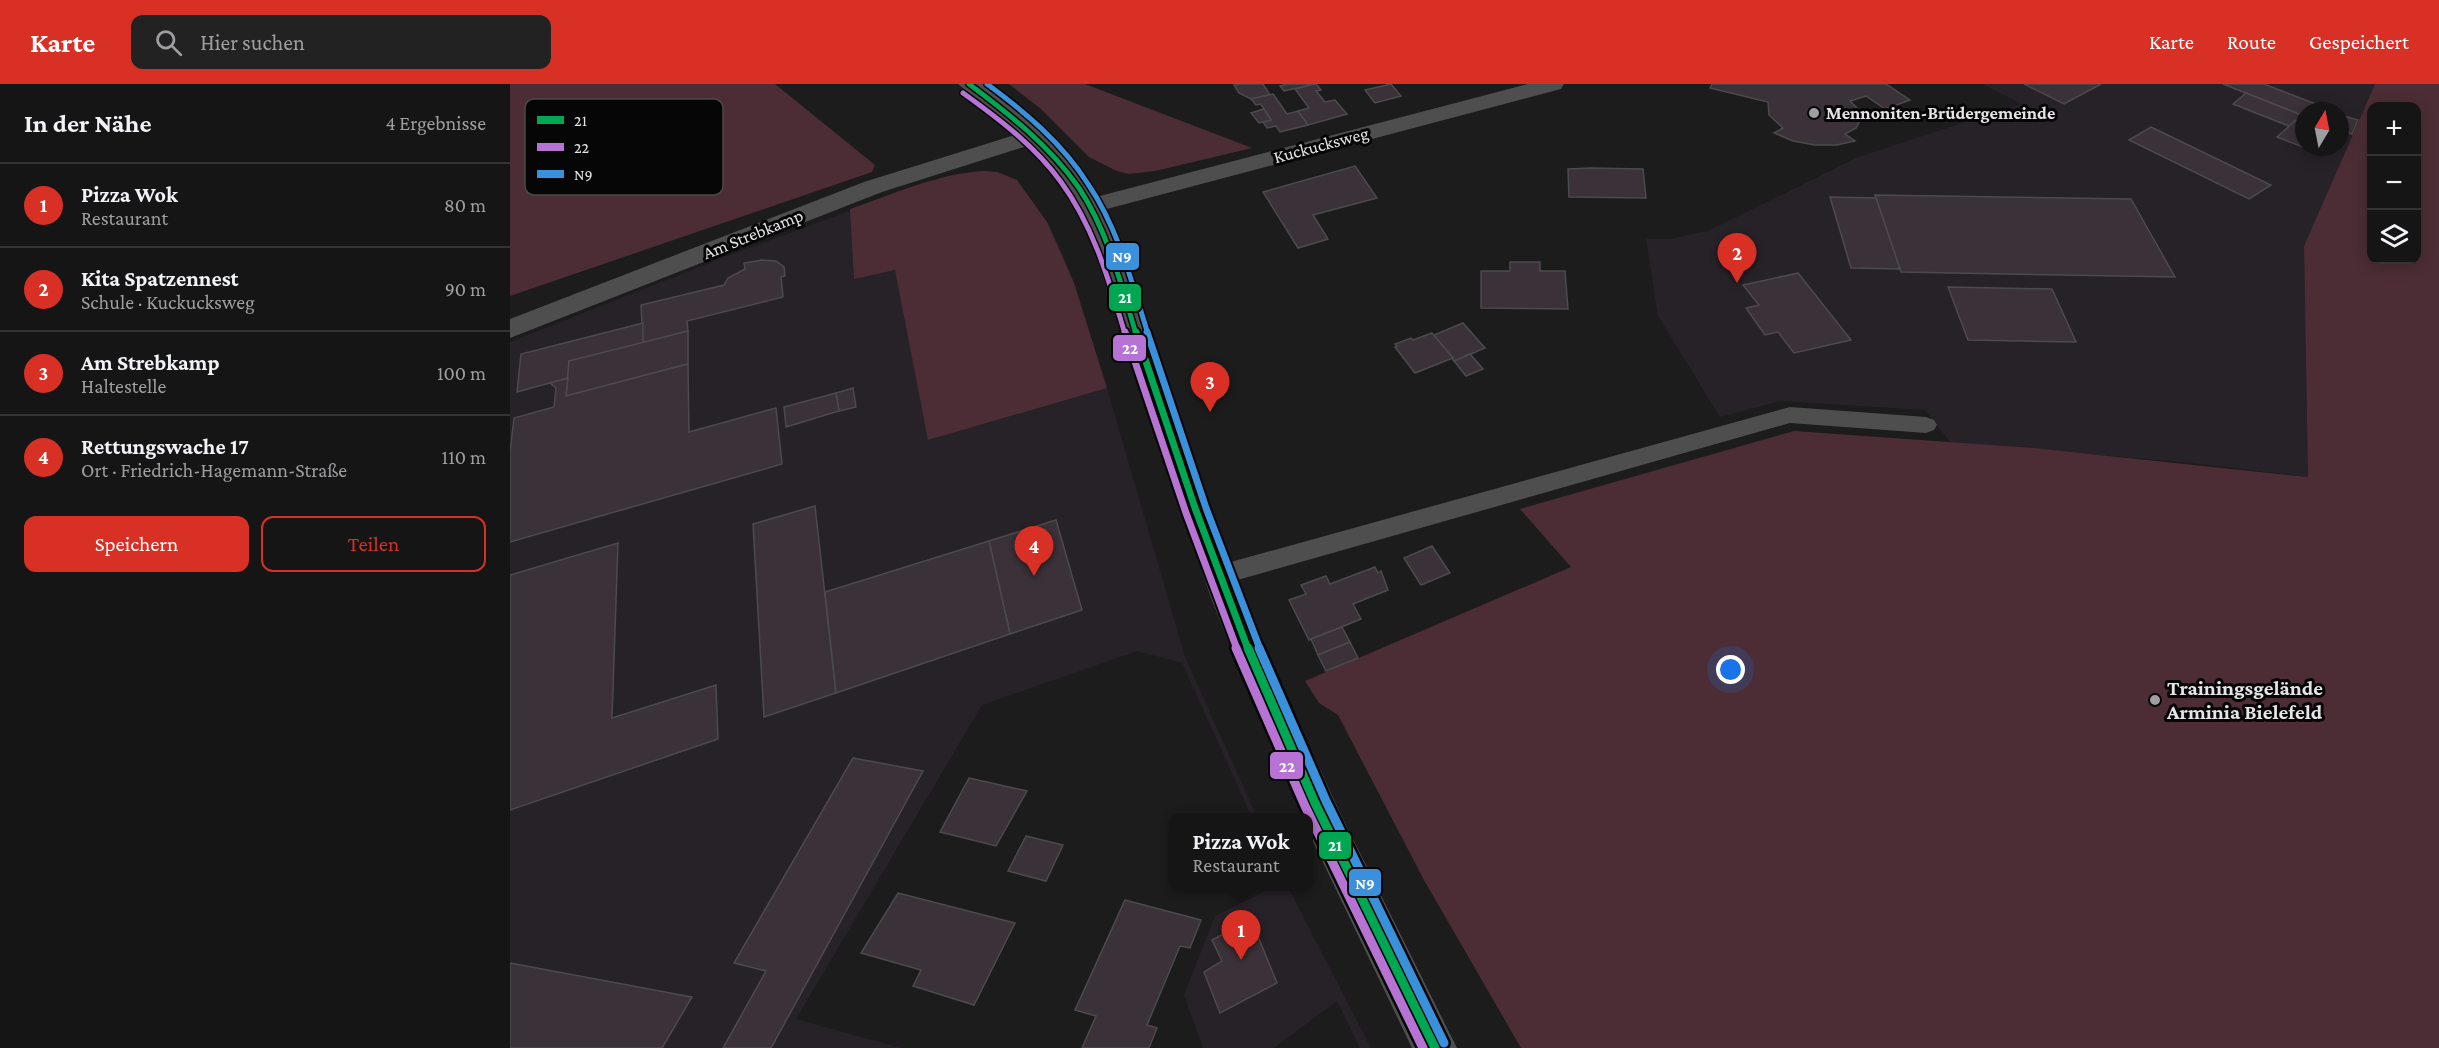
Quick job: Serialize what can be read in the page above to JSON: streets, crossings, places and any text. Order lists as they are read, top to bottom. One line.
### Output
{"streets":{"street":["Kuckucksweg","Am Strebkamp"]},"places":["Mennoniten-Brüdergemeinde","Trainingsgelände Arminia Bielefeld"],"lines":["transit line 21","transit line N9","transit line 22"],"legend":["21","22","N9"],"north":"top","page":{"header":"Karte","search":"Hier suchen","nav":["Karte","Route","Gespeichert"],"heading":["In der Nähe","4 Ergebnisse"],"map_buttons":["+","−"],"list":[{"mark":"1","name":"Pizza Wok","note":"Restaurant","value":"80 m"},{"mark":"2","name":"Kita Spatzennest","note":"Schule · Kuckucksweg","value":"90 m"},{"mark":"3","name":"Am Strebkamp","note":"Haltestelle","value":"100 m"},{"mark":"4","name":"Rettungswache 17","note":"Ort · Friedrich-Hagemann-Straße","value":"110 m"}],"pins":["2","3","4","1"],"buttons":["Speichern","Teilen"],"popup":["Pizza Wok","Restaurant"]}}
